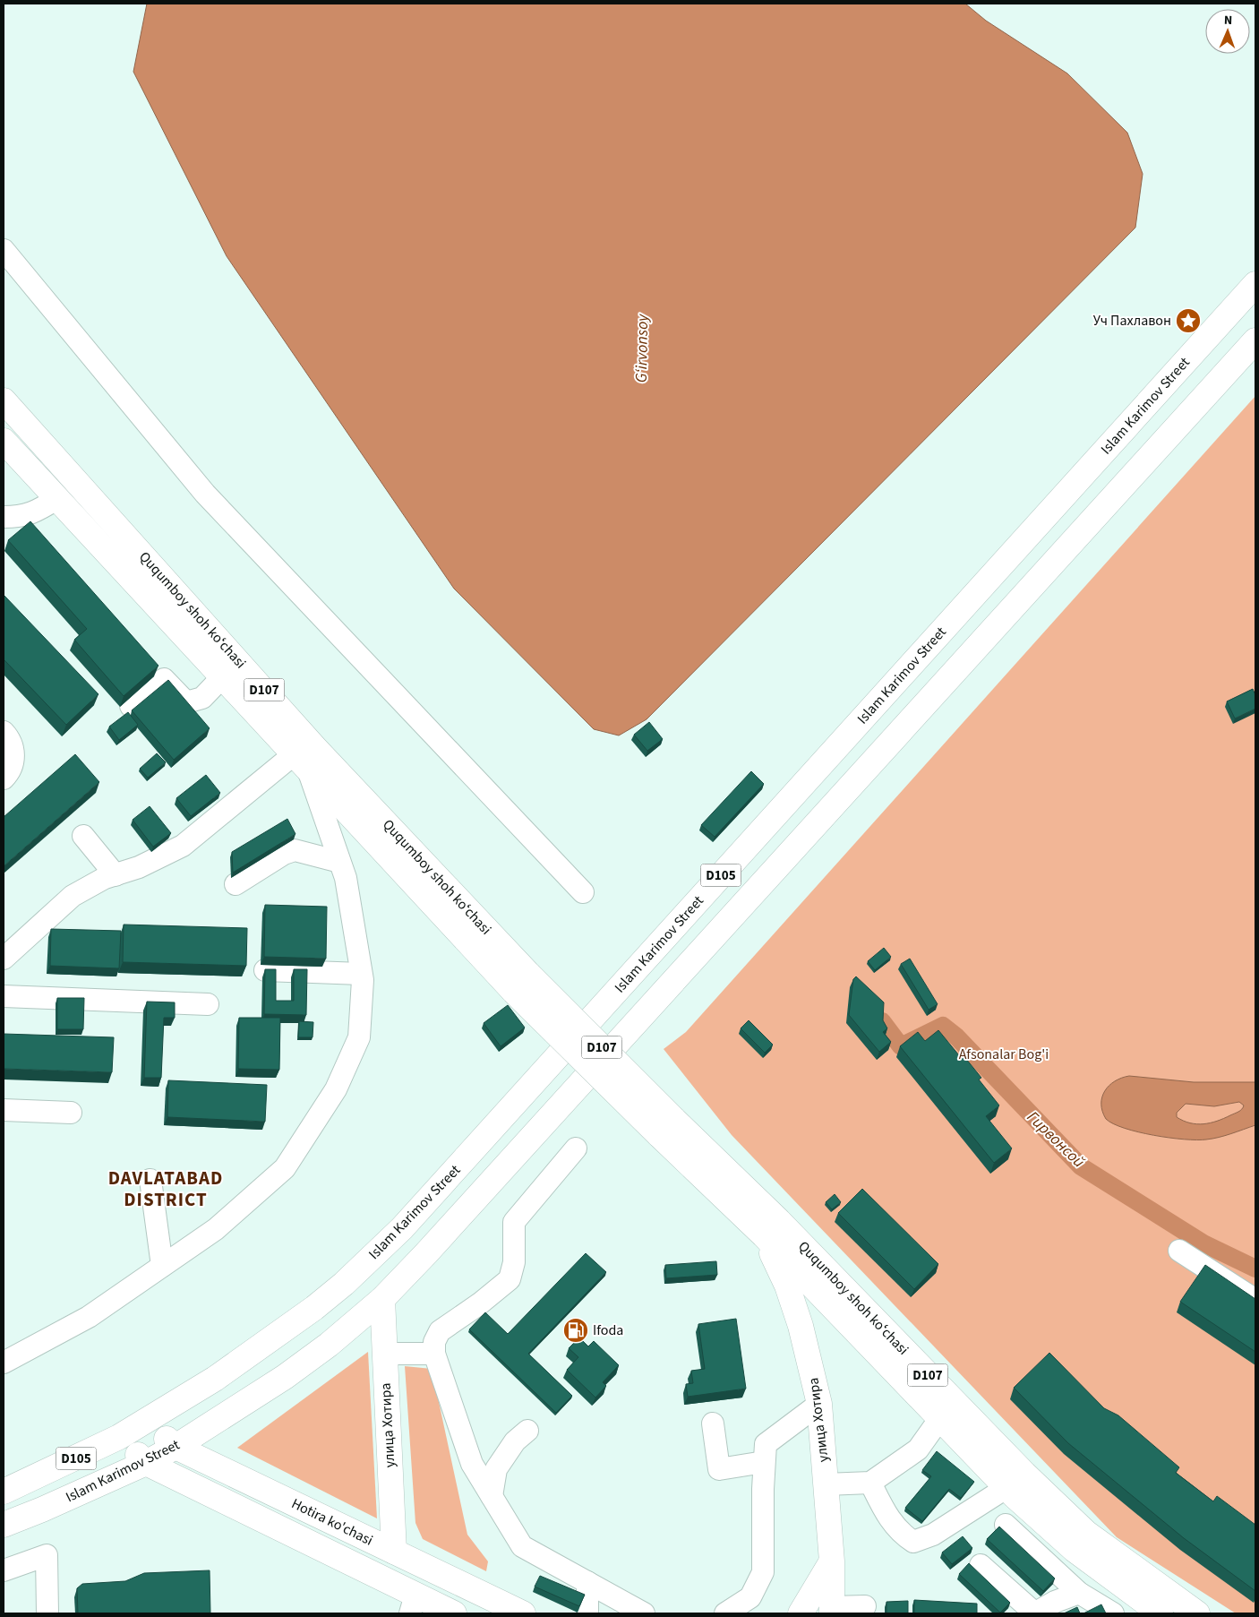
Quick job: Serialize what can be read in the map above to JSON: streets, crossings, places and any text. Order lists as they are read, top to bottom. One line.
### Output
{"streets":{"main road":["Islam Karimov Street","Ququmboy shoh koʻchasi","D107","D105","улица Хотира","Hotira ko'chasi"]},"crossings":[["Islam Karimov Street","улица Хотира"],["Islam Karimov Street","Hotira ko'chasi"],["Ququmboy shoh koʻchasi","D107"],["Ququmboy shoh koʻchasi","улица Хотира"],["улица Хотира","Hotira ko'chasi"]],"districts":["DAVLATABAD DISTRICT"],"water":["G‘irvonsoy","Гирвонсой"],"parks":["Afsonalar Bog'i"],"places":{"place":["Уч Пахлавон"],"fuel station":["Ifoda"]},"north":"top"}
